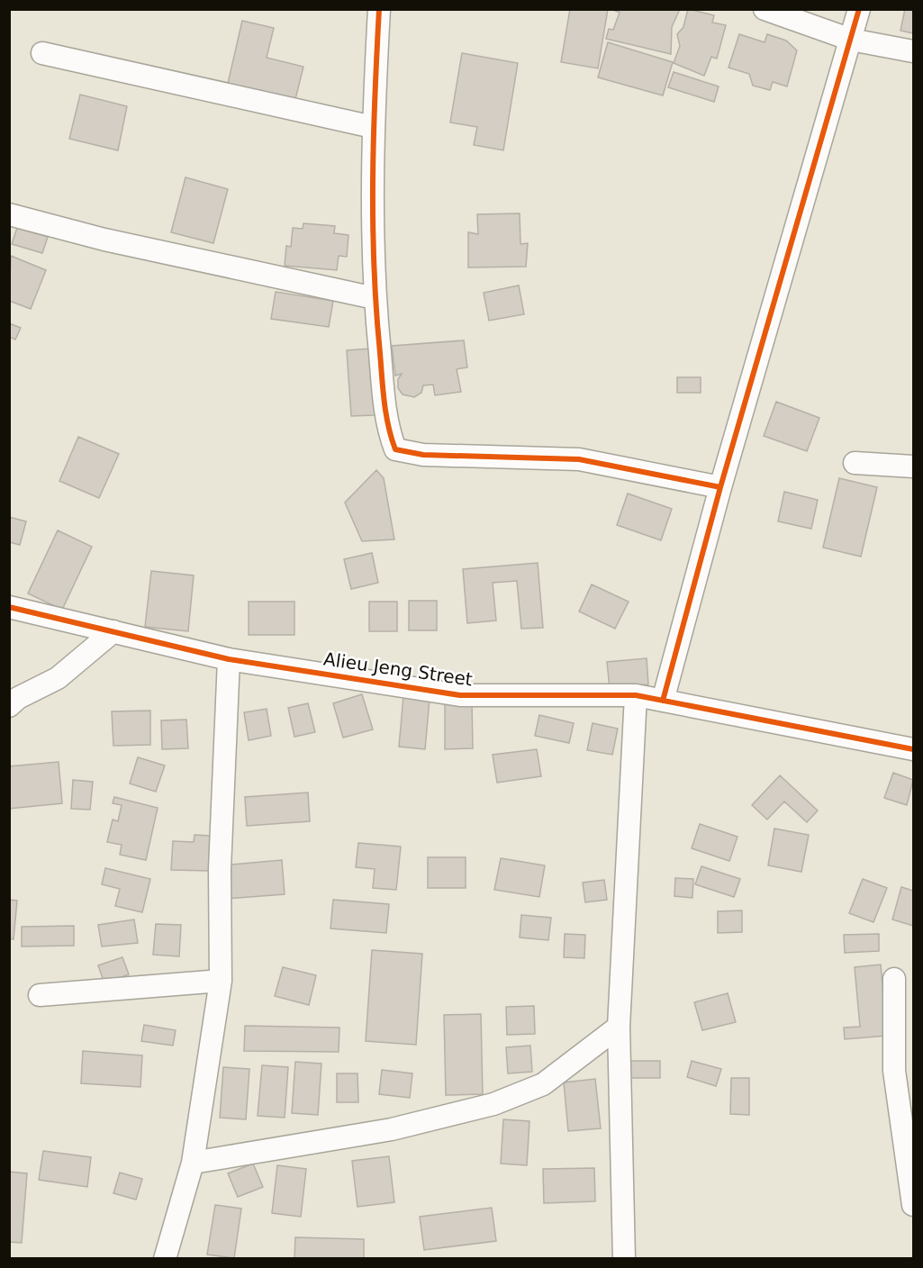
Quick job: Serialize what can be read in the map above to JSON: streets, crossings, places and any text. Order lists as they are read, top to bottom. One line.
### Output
{"streets":{"street":["Alieu Jeng Street"]}}
